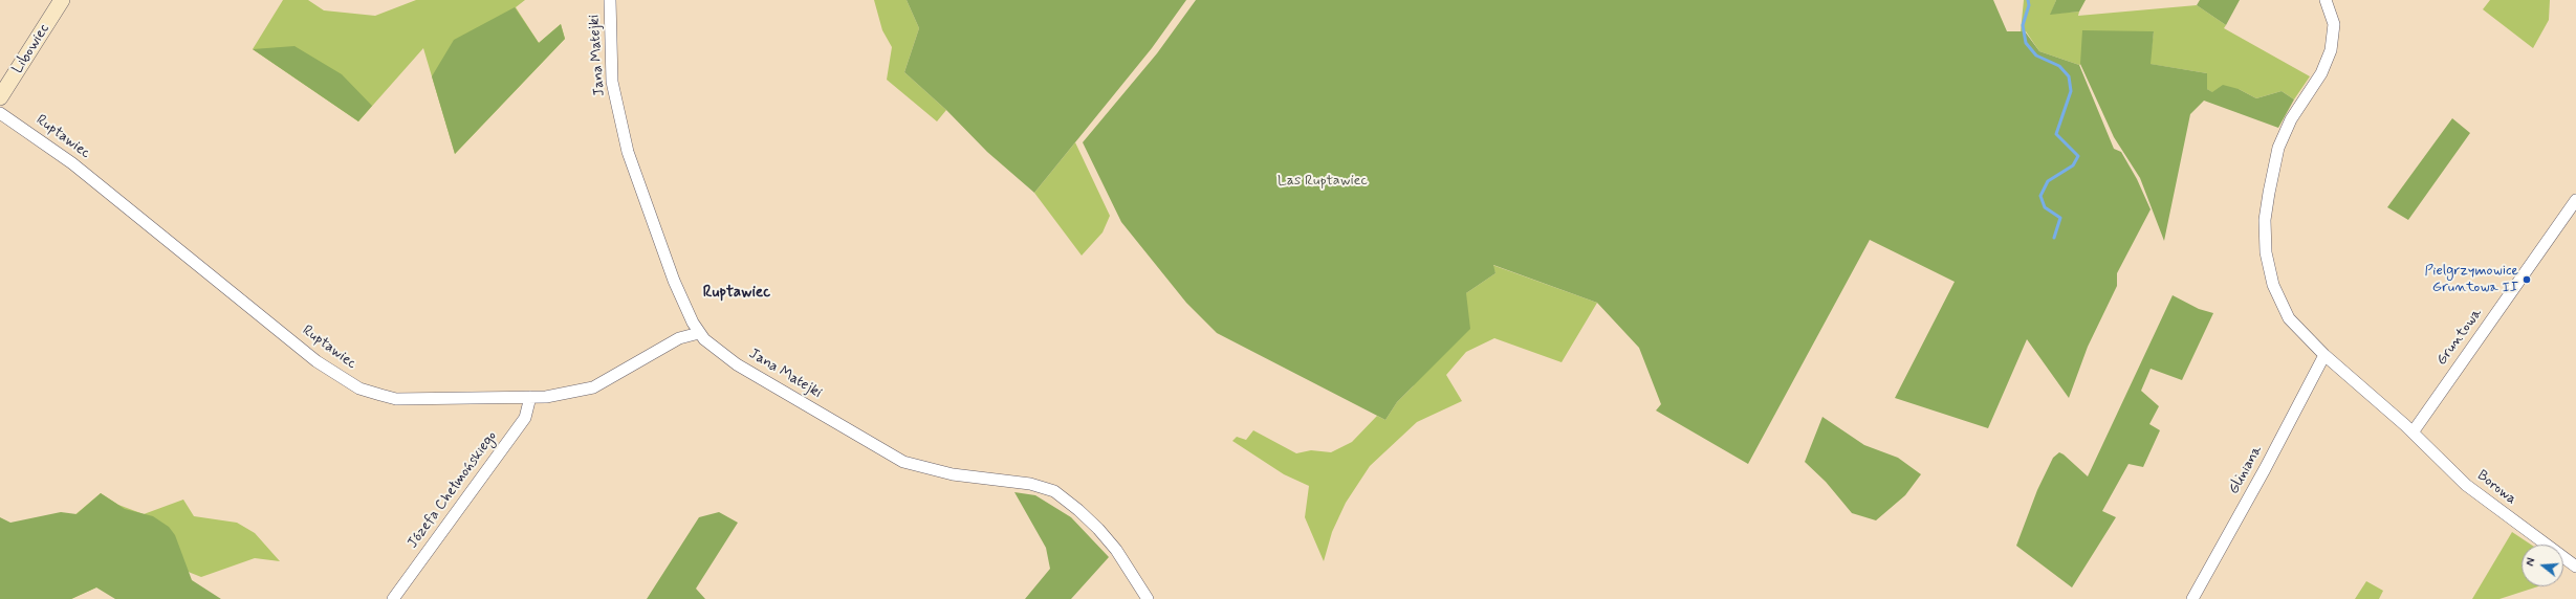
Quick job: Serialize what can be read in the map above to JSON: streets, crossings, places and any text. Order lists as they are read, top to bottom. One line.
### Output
{"streets":{"street":["Libowiec","Jana Matejki","Ruptawiec","Gruntowa","Gliniana","Borowa","Józefa Chełmońskiego"]},"crossings":[["Jana Matejki","Ruptawiec"],["Ruptawiec","Józefa Chełmońskiego"],["Gruntowa","Borowa"],["Gliniana","Borowa"]],"districts":["Ruptawiec"],"parks":["Las Ruptawiec"],"places":["Pielgrzymowice Gruntowa II"],"north":"left"}
